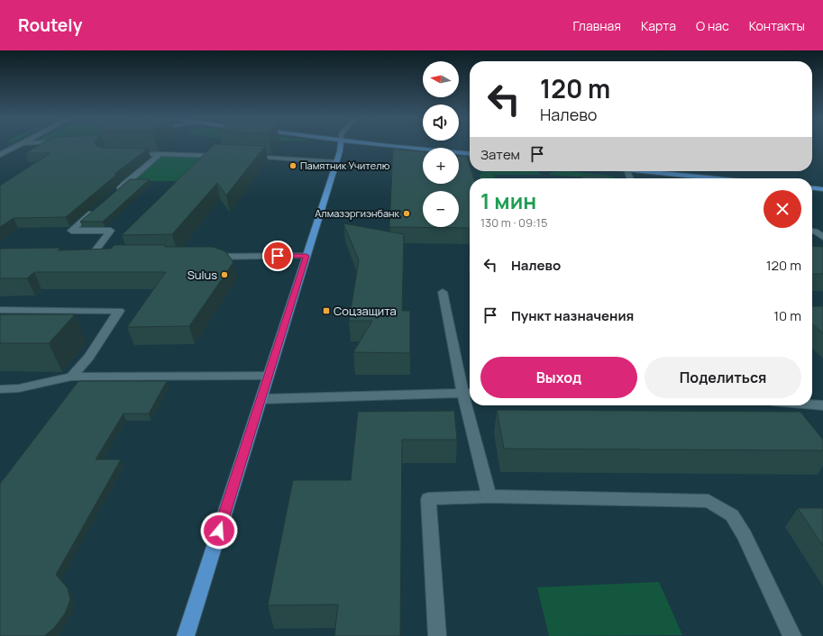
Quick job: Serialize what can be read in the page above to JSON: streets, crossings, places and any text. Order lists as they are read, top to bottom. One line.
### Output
{"places":{"other":["Памятник Учителю","Алмазэргиэнбанк","Sulus"],"transit":["Соцзащита"]},"north":"left","page":{"header":"Routely","nav":["Главная","Карта","О нас","Контакты"],"map_buttons":["+","−"],"turn":["120 m","Налево"],"then":"Затем","heading":["1 мин","130 m · 09:15"],"list":[{"name":"Налево","value":"120 m"},{"name":"Пункт назначения","value":"10 m"}],"buttons":["Выход","Поделиться"]}}
